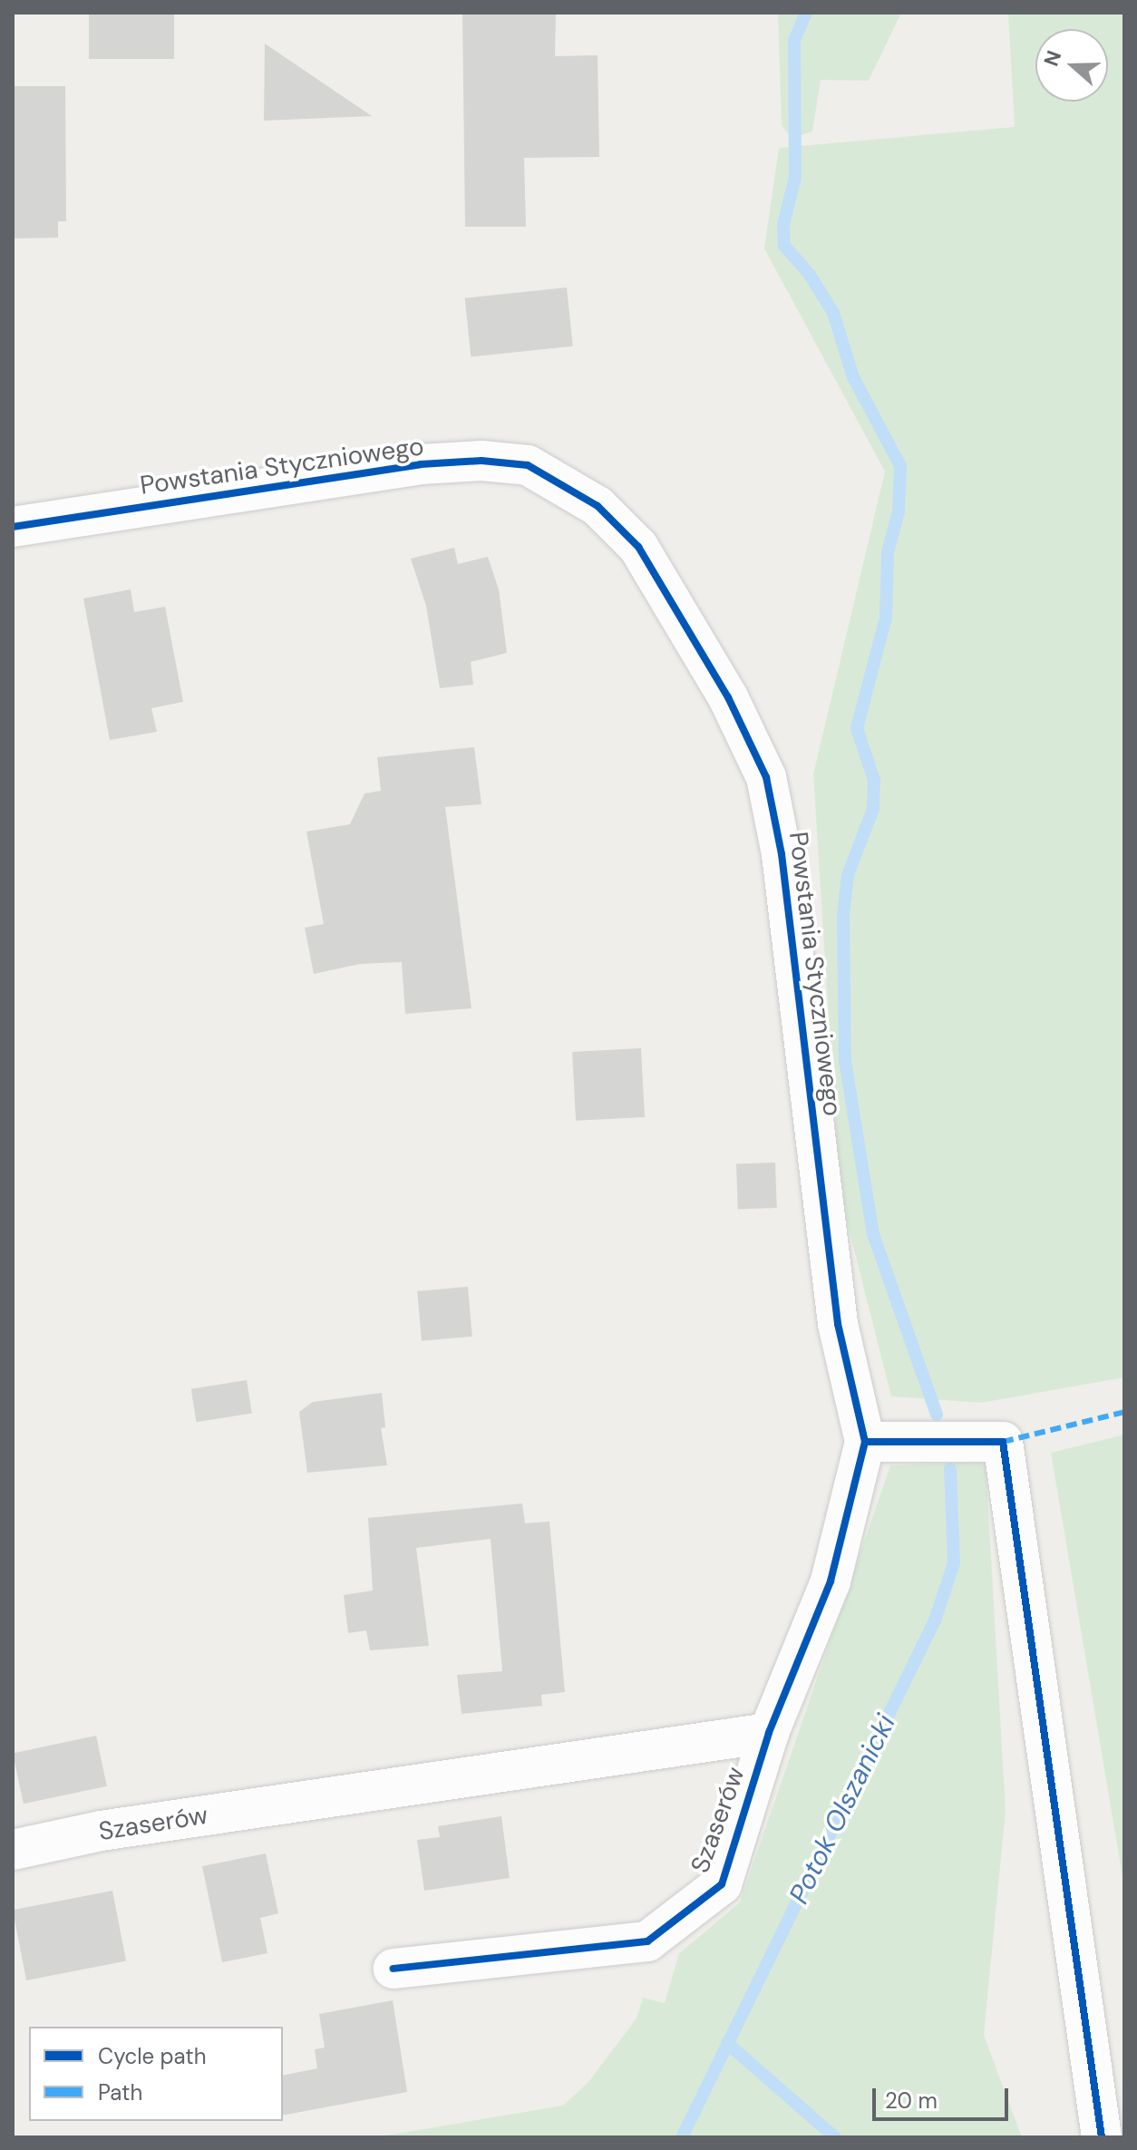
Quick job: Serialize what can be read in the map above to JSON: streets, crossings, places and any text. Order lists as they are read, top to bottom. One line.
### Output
{"streets":{"street":["Powstania Styczniowego","Szaserów"]},"crossings":[["Powstania Styczniowego","Szaserów"]],"water":["Potok Olszanicki"],"legend":["Cycle path","Path"],"scale_bar":"20 m","north":"left"}
